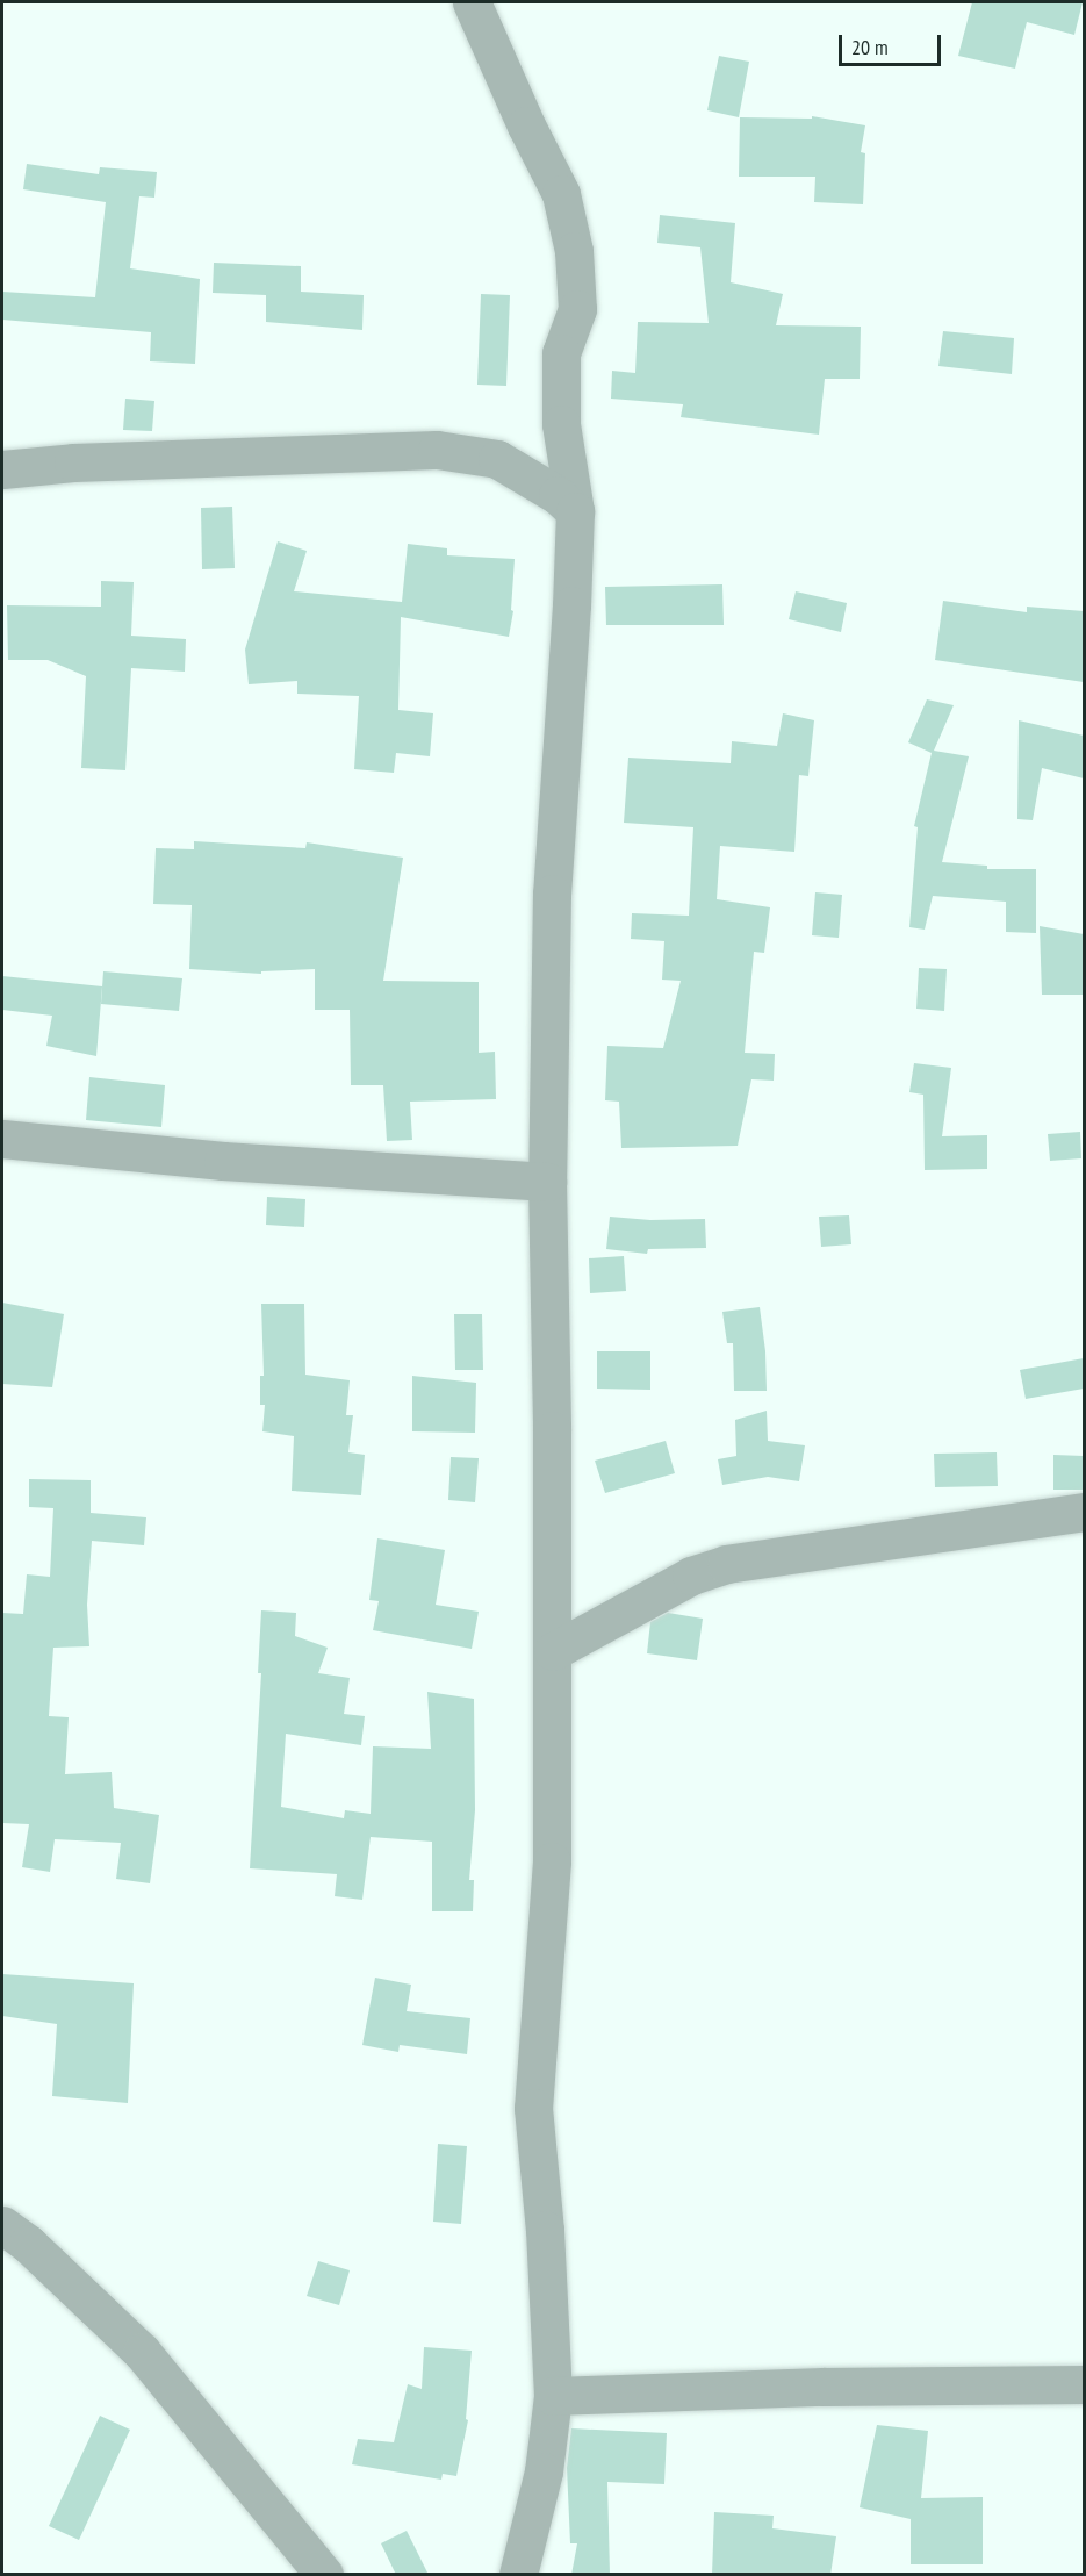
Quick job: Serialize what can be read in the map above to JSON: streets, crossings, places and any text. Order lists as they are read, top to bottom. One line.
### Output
{"scale_bar":"20 m"}
